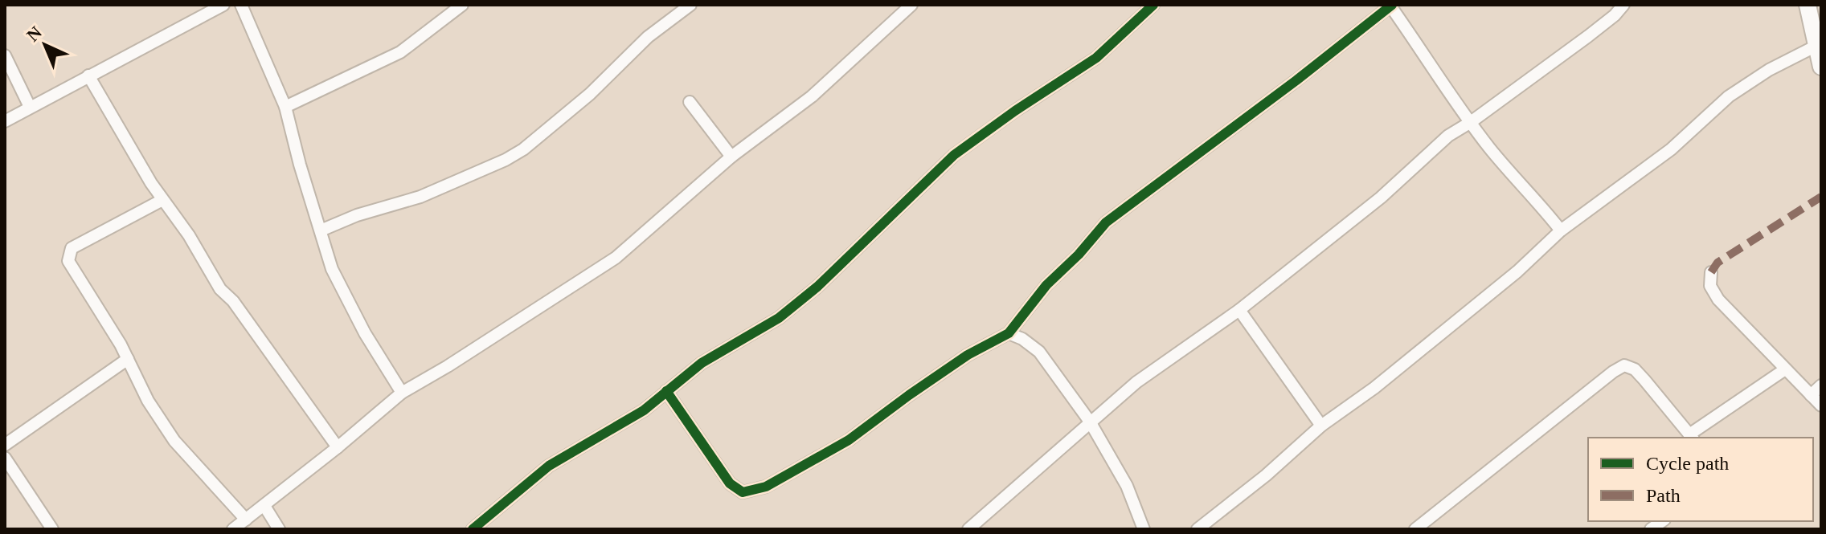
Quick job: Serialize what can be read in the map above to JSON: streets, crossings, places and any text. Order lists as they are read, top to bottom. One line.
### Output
{"legend":["Cycle path","Path"],"north":"top left"}
